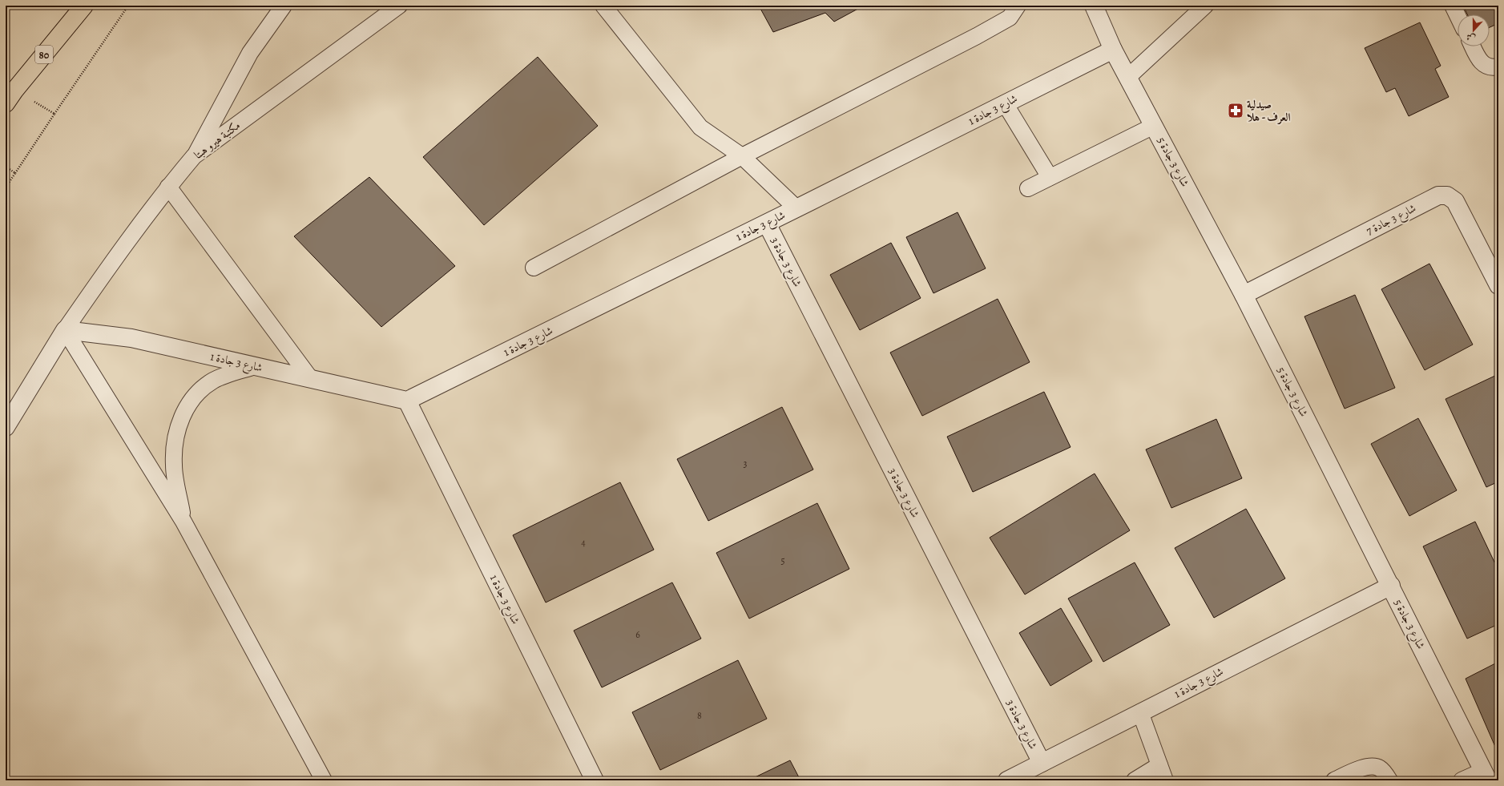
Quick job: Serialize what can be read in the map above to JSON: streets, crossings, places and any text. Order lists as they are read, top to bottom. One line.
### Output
{"streets":{"highway":["80"],"street":["شارع 3 جادة 1","شارع 3 جادة 5","شارع 3 جادة 7","شارع 3 جادة 3"],"lane":["مكتبة هيرو هبتا"]},"crossings":[["شارع 3 جادة 1","مكتبة هيرو هبتا"],["شارع 3 جادة 1","شارع 3 جادة 5"],["شارع 3 جادة 1","شارع 3 جادة 3"],["شارع 3 جادة 5","شارع 3 جادة 7"]],"places":{"pharmacy":["صيدلية العرف - هلا"]},"house_numbers":["3","4","5","6","8"],"north":"bottom"}
